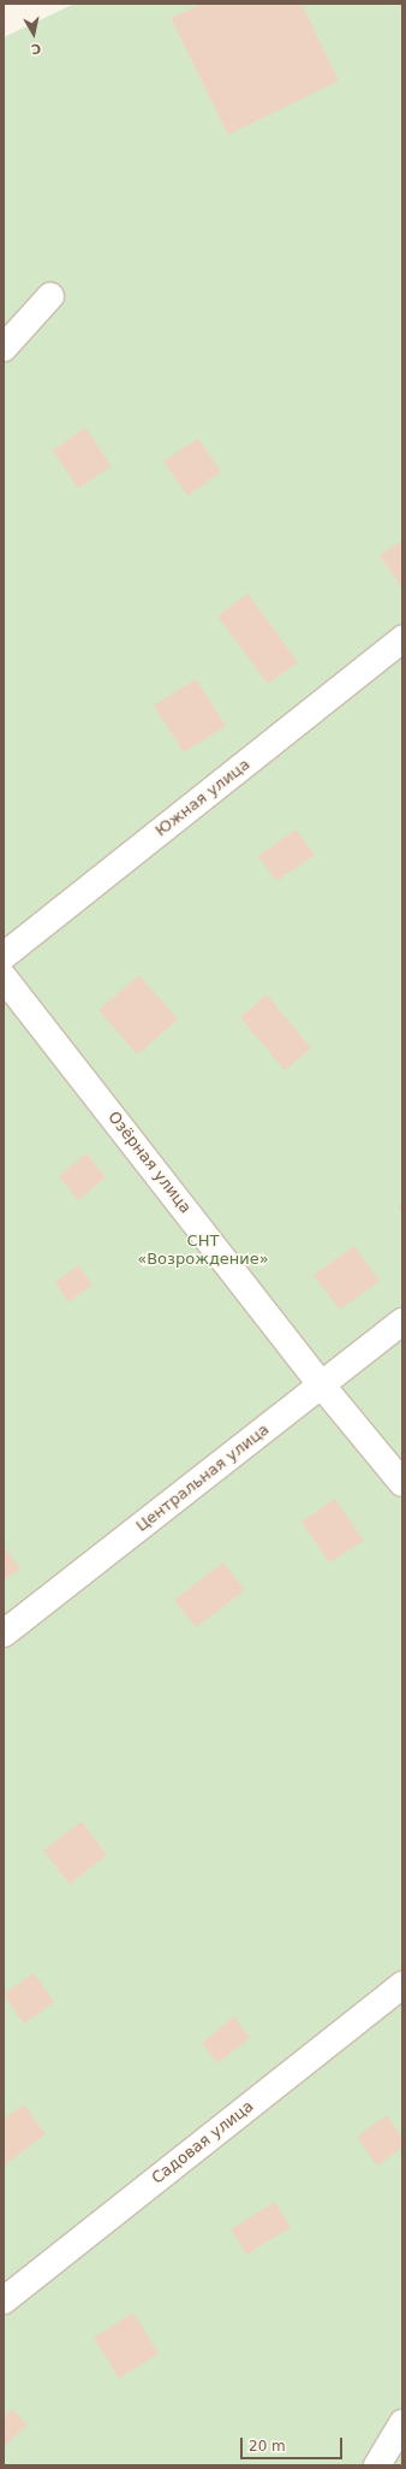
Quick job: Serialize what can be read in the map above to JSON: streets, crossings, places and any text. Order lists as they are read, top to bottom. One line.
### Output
{"streets":{"street":["Южная улица","Озёрная улица","Центральная улица","Садовая улица"]},"crossings":[["Озёрная улица","Центральная улица"]],"parks":["СНТ «Возрождение»"],"scale_bar":"20 m","north":"bottom"}
